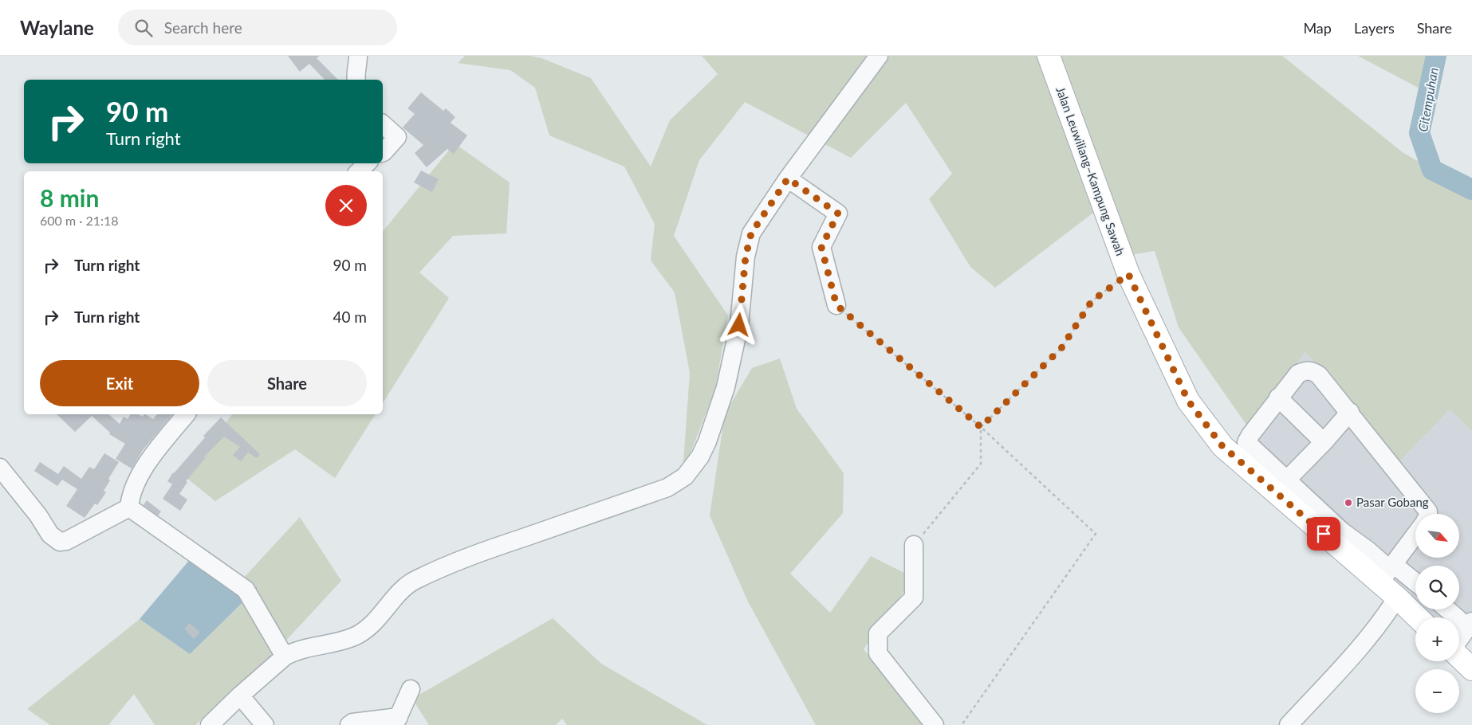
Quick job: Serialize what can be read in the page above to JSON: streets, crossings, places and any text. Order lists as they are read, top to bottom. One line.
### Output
{"streets":{"main road":["Jalan Leuwiliang–Kampung Sawah"]},"water":["Citempuhan"],"places":["Pasar Gobang"],"north":"bottom right","page":{"header":"Waylane","search":"Search here","nav":["Map","Layers","Share"],"turn":["90 m","Turn right"],"heading":["8 min","600 m · 21:18"],"list":[{"name":"Turn right","value":"90 m"},{"name":"Turn right","value":"40 m"}],"buttons":["Exit","Share"],"map_buttons":["+","−"]}}
